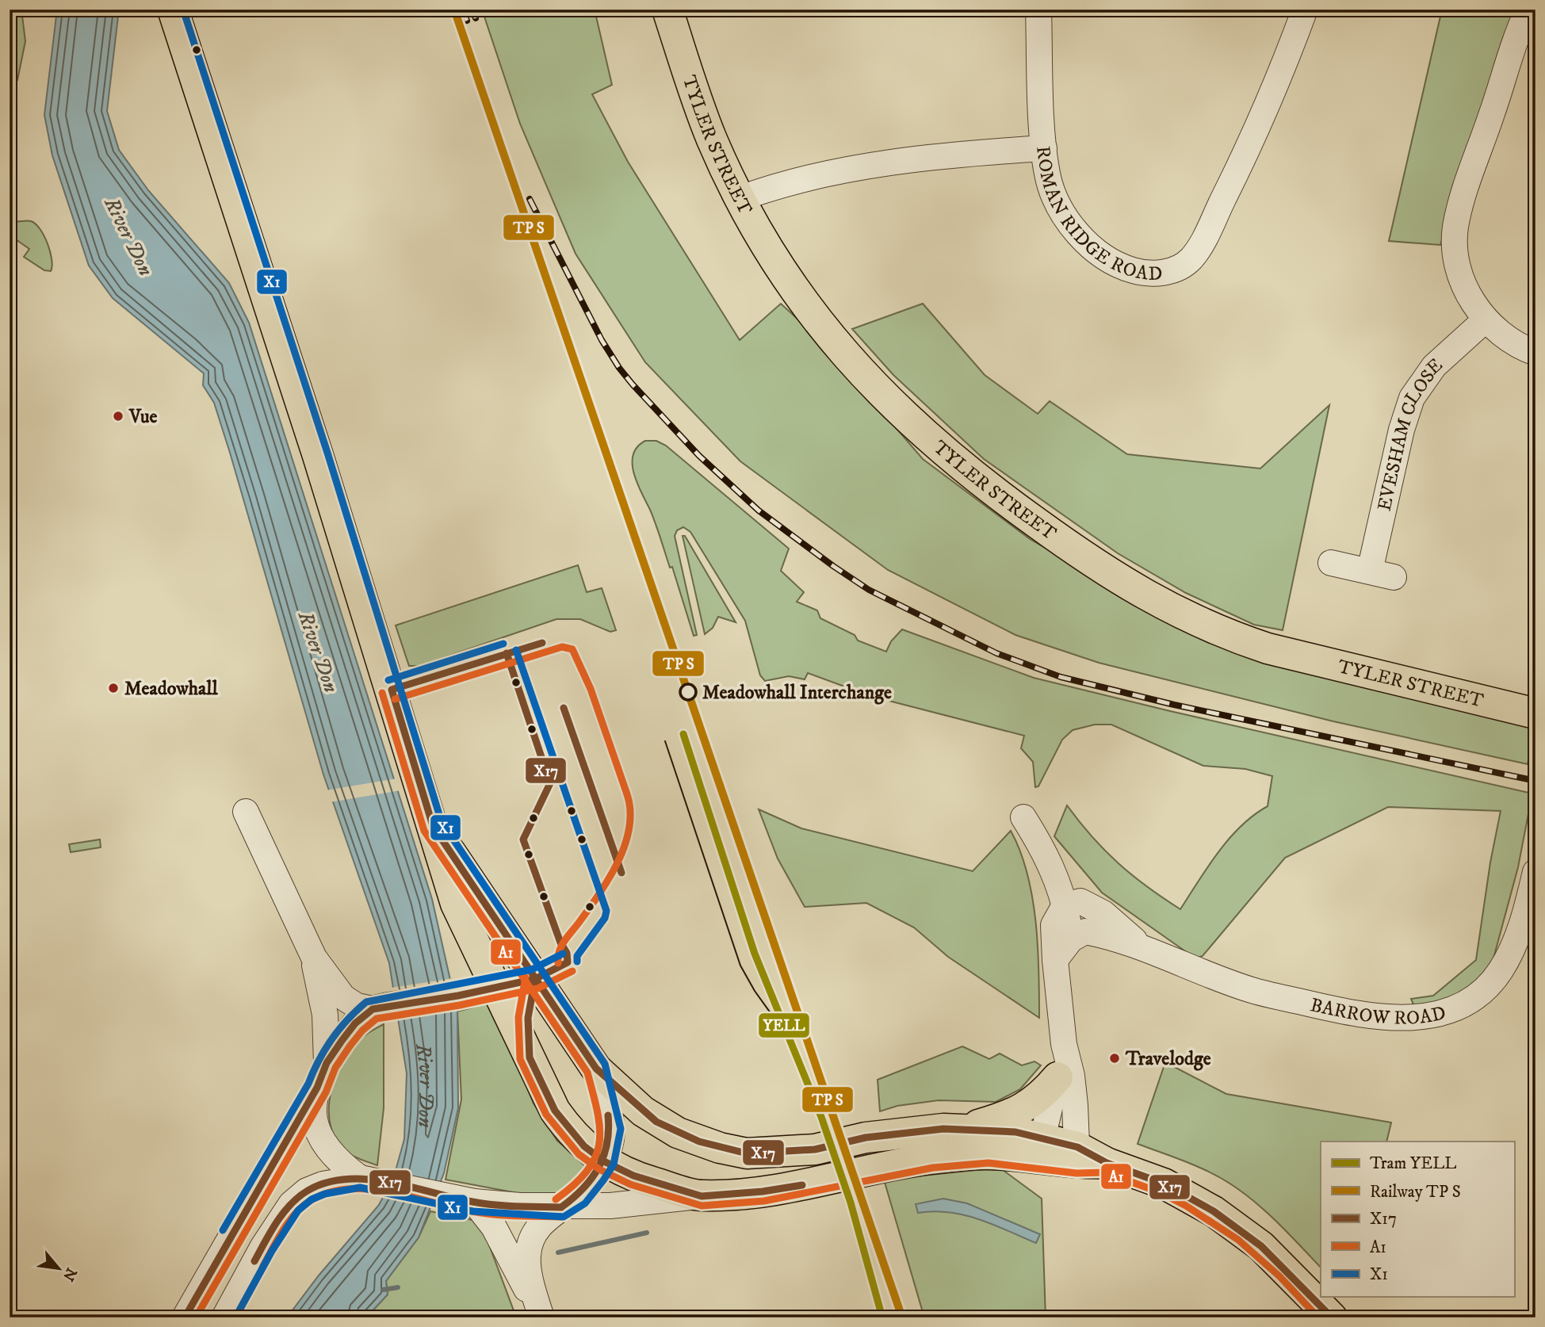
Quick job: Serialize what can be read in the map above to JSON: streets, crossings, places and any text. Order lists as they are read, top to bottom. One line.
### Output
{"streets":{"main road":["TYLER STREET"],"street":["ROMAN RIDGE ROAD","EVESHAM CLOSE","BARROW ROAD"]},"crossings":[["TYLER STREET","ROMAN RIDGE ROAD"]],"water":["River Don"],"places":["Vue","Meadowhall","Meadowhall Interchange","Travelodge"],"lines":["transit line X1","transit line X17","transit line A1","tram line YELL"],"legend":["Tram YELL","Railway TP S","X17","A1","X1"],"north":"bottom right"}
